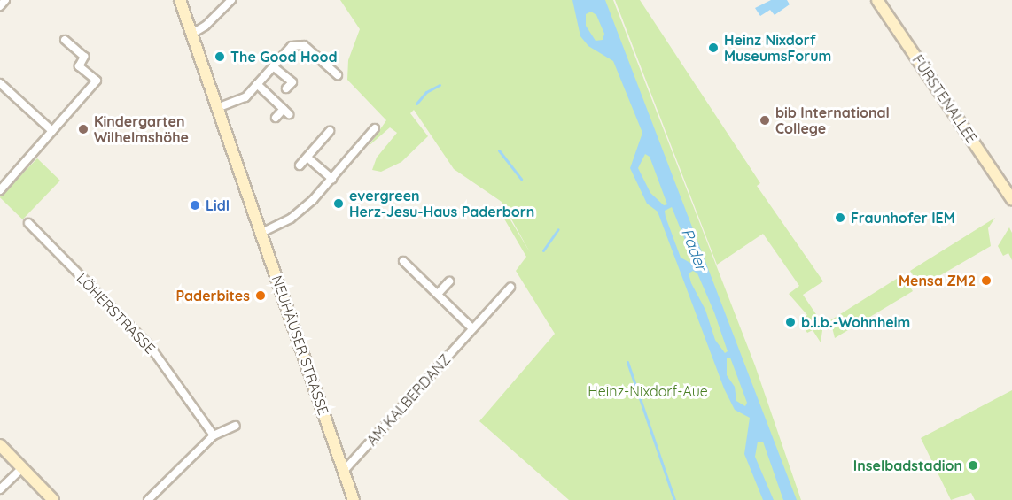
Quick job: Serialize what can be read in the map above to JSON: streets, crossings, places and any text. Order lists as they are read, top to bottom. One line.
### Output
{"streets":{"main road":["FÜRSTENALLEE","NEUHÄUSER STRASSE"],"street":["LÖHERSTRASSE","AM KALBERDANZ"]},"crossings":[["NEUHÄUSER STRASSE","AM KALBERDANZ"]],"water":["Pader"],"parks":["Heinz-Nixdorf-Aue"],"places":["Heinz Nixdorf MuseumsForum","The Good Hood","bib International College","Kindergarten Wilhelmshöhe","evergreen Herz-Jesu-Haus Paderborn","Lidl","Fraunhofer IEM","Mensa ZM2","Paderbites","b.i.b.-Wohnheim","Inselbadstadion"]}
